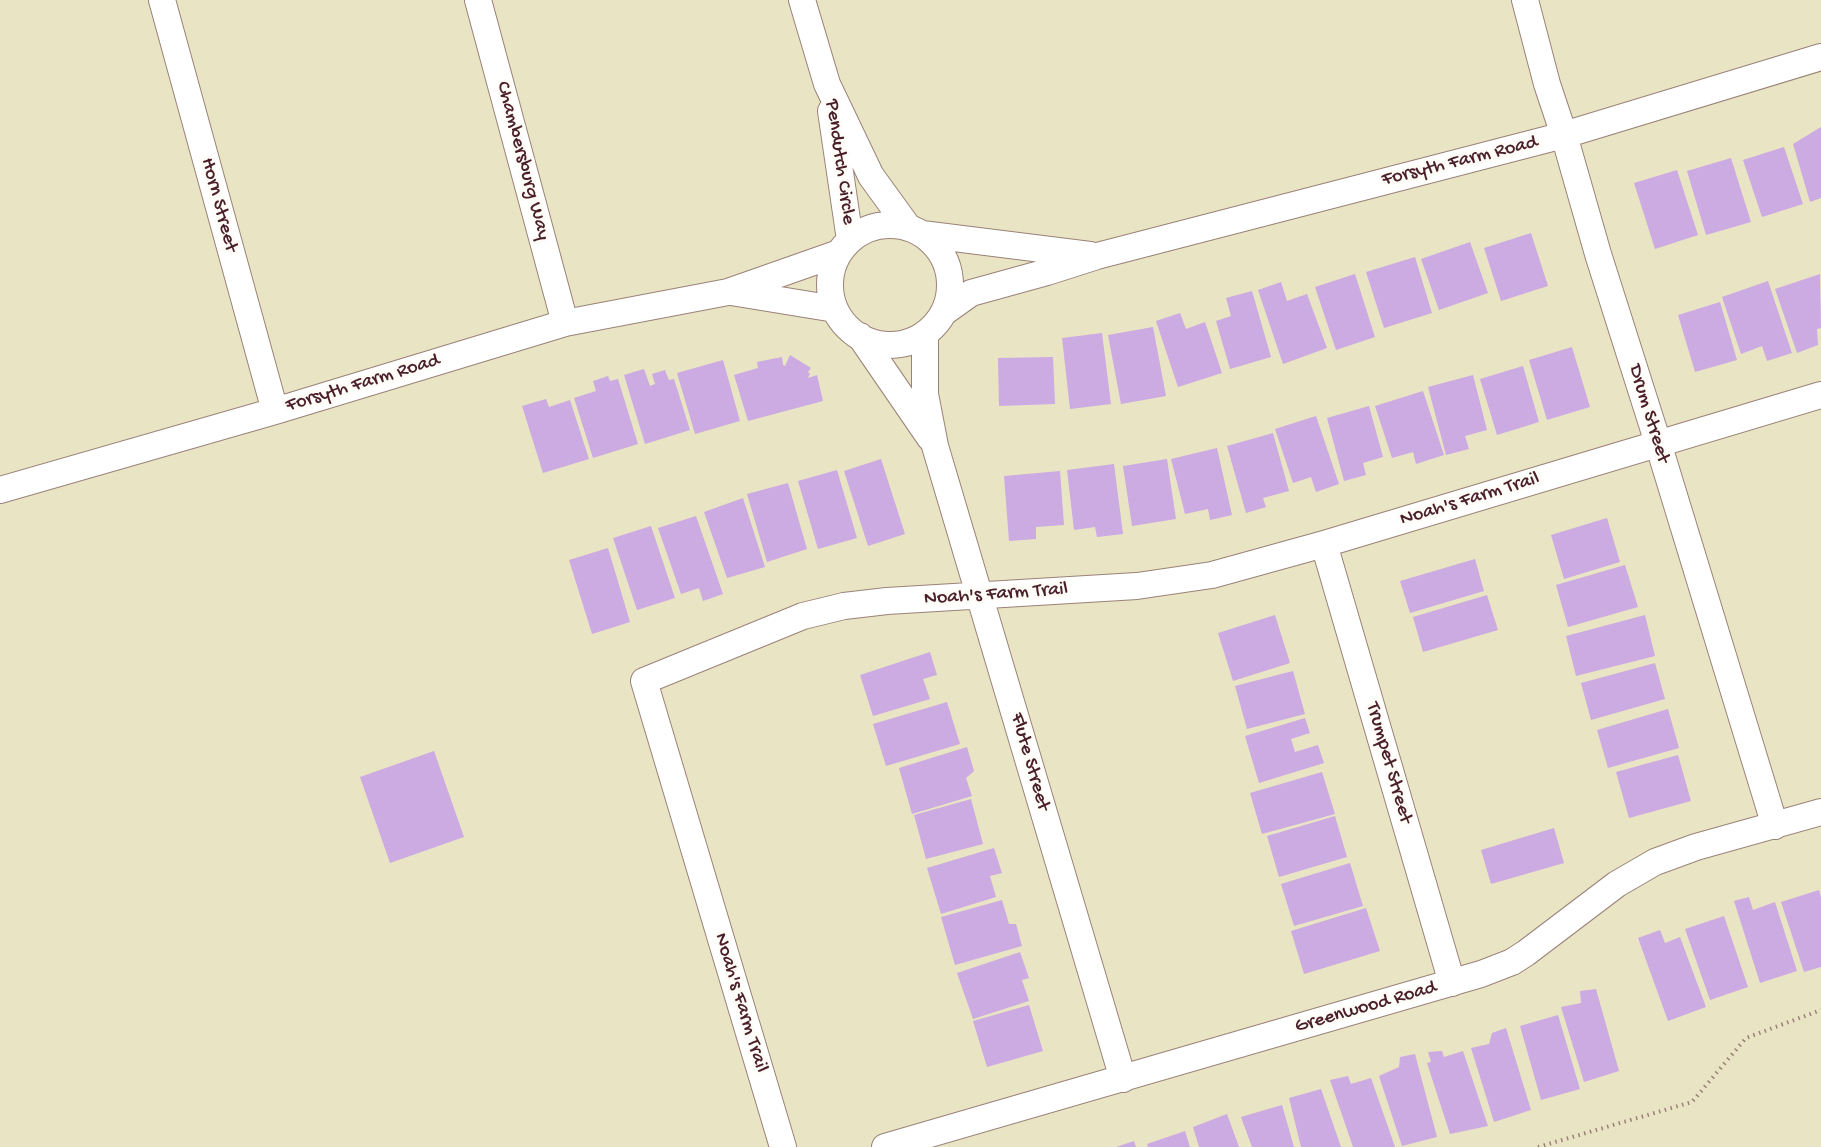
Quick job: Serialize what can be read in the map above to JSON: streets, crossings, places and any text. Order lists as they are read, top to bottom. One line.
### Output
{"streets":{"street":["Chambersburg Way","Pendutch Circle","Forsyth Farm Road","Horn Street","Drum Street","Noah's Farm Trail","Flute Street","Trumpet Street","Greenwood Road"]},"crossings":[["Chambersburg Way","Forsyth Farm Road"],["Pendutch Circle","Forsyth Farm Road"],["Pendutch Circle","Flute Street"],["Forsyth Farm Road","Horn Street"],["Forsyth Farm Road","Drum Street"],["Forsyth Farm Road","Flute Street"],["Drum Street","Noah's Farm Trail"],["Drum Street","Greenwood Road"],["Noah's Farm Trail","Flute Street"],["Noah's Farm Trail","Trumpet Street"],["Flute Street","Greenwood Road"],["Trumpet Street","Greenwood Road"]]}
